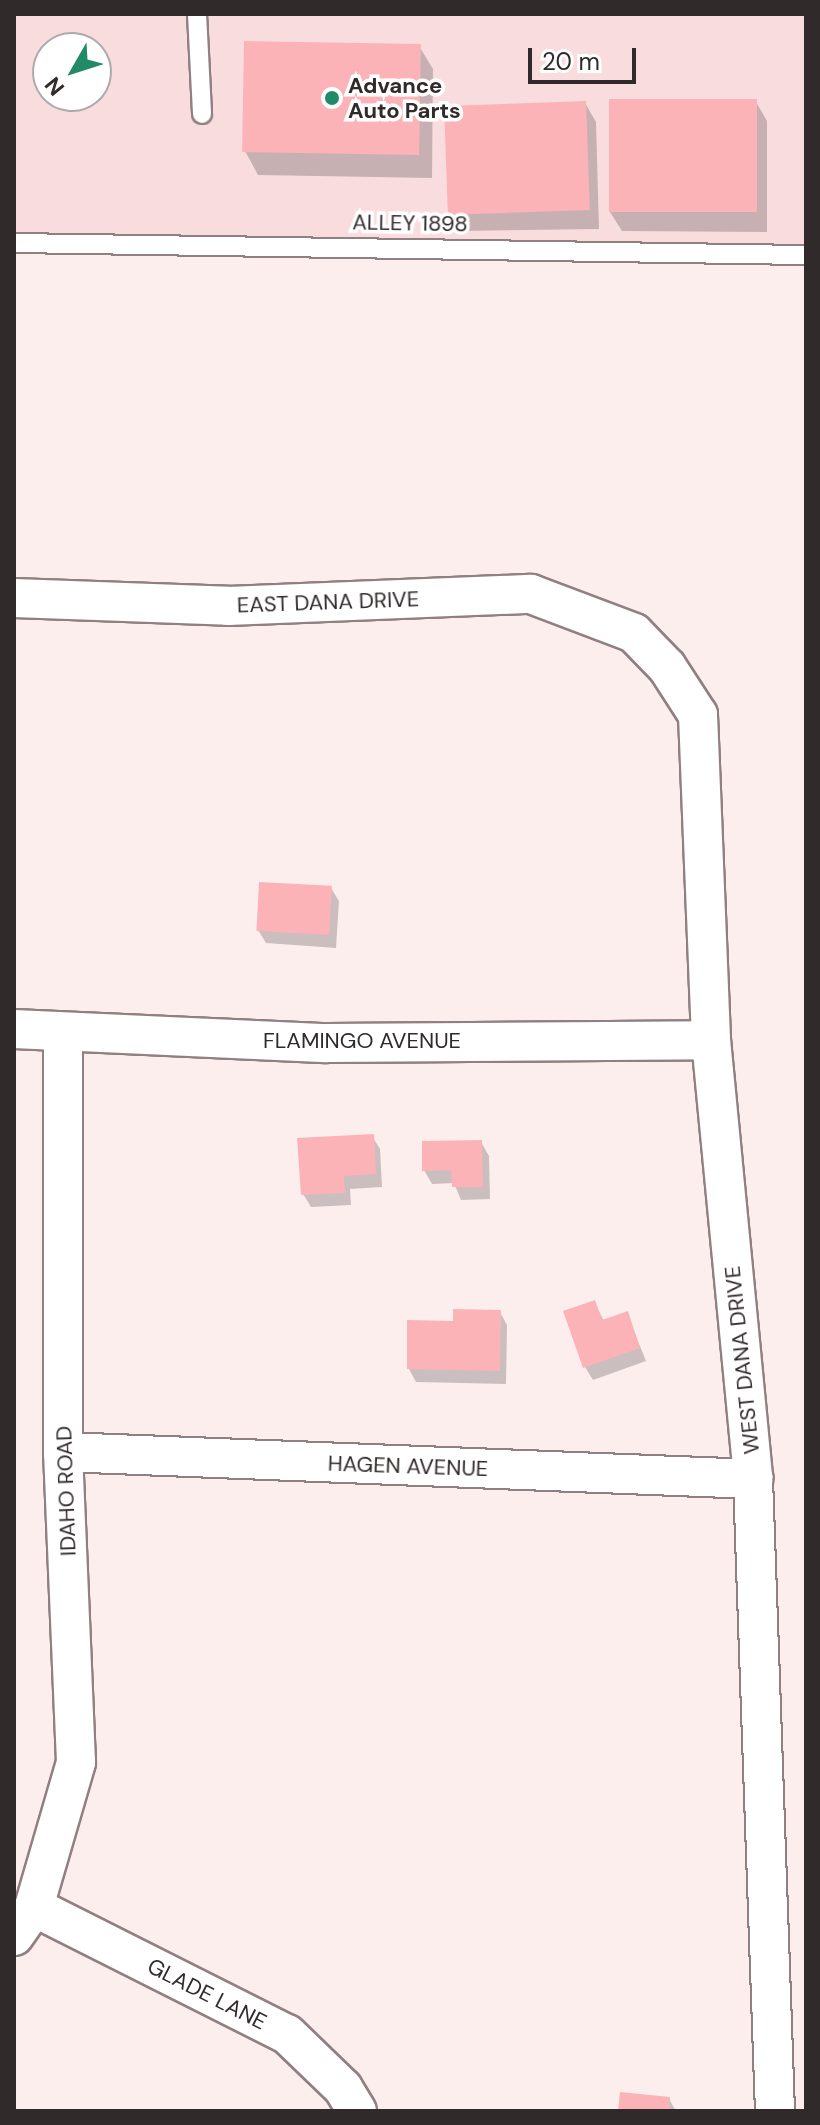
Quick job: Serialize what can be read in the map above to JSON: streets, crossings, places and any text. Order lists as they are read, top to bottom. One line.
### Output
{"streets":{"street":["EAST DANA DRIVE","FLAMINGO AVENUE","WEST DANA DRIVE","HAGEN AVENUE","IDAHO ROAD","GLADE LANE"],"lane":["ALLEY 1898"]},"crossings":[["EAST DANA DRIVE","WEST DANA DRIVE"],["FLAMINGO AVENUE","WEST DANA DRIVE"],["FLAMINGO AVENUE","IDAHO ROAD"],["WEST DANA DRIVE","HAGEN AVENUE"],["HAGEN AVENUE","IDAHO ROAD"],["IDAHO ROAD","GLADE LANE"]],"places":["Advance Auto Parts"],"scale_bar":"20 m","north":"bottom left"}
